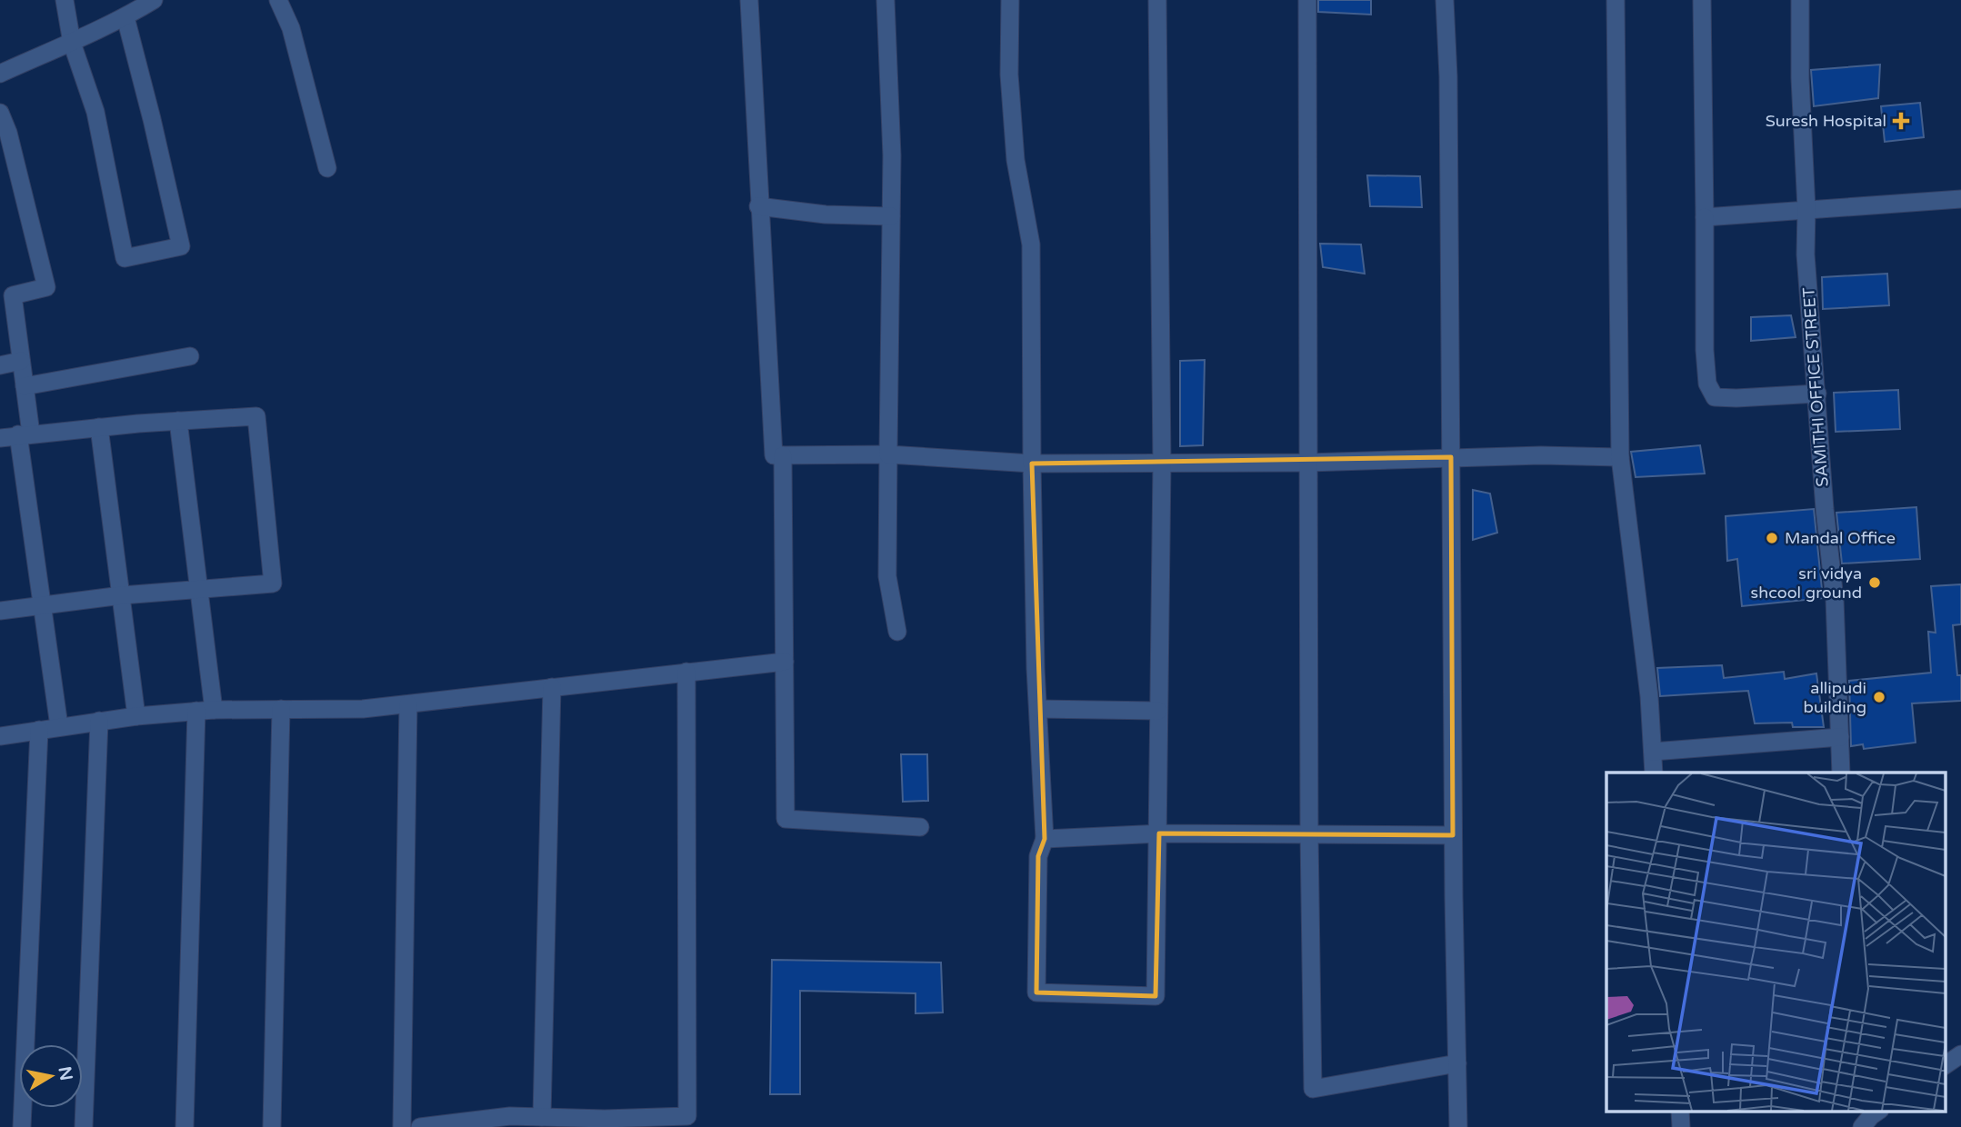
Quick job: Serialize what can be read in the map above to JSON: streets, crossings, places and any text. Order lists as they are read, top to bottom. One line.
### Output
{"streets":{"street":["SAMITHI OFFICE STREET"]},"places":{"health":["Suresh Hospital"],"other":["Mandal Office","sri vidya shcool ground","allipudi building"]},"north":"right"}
